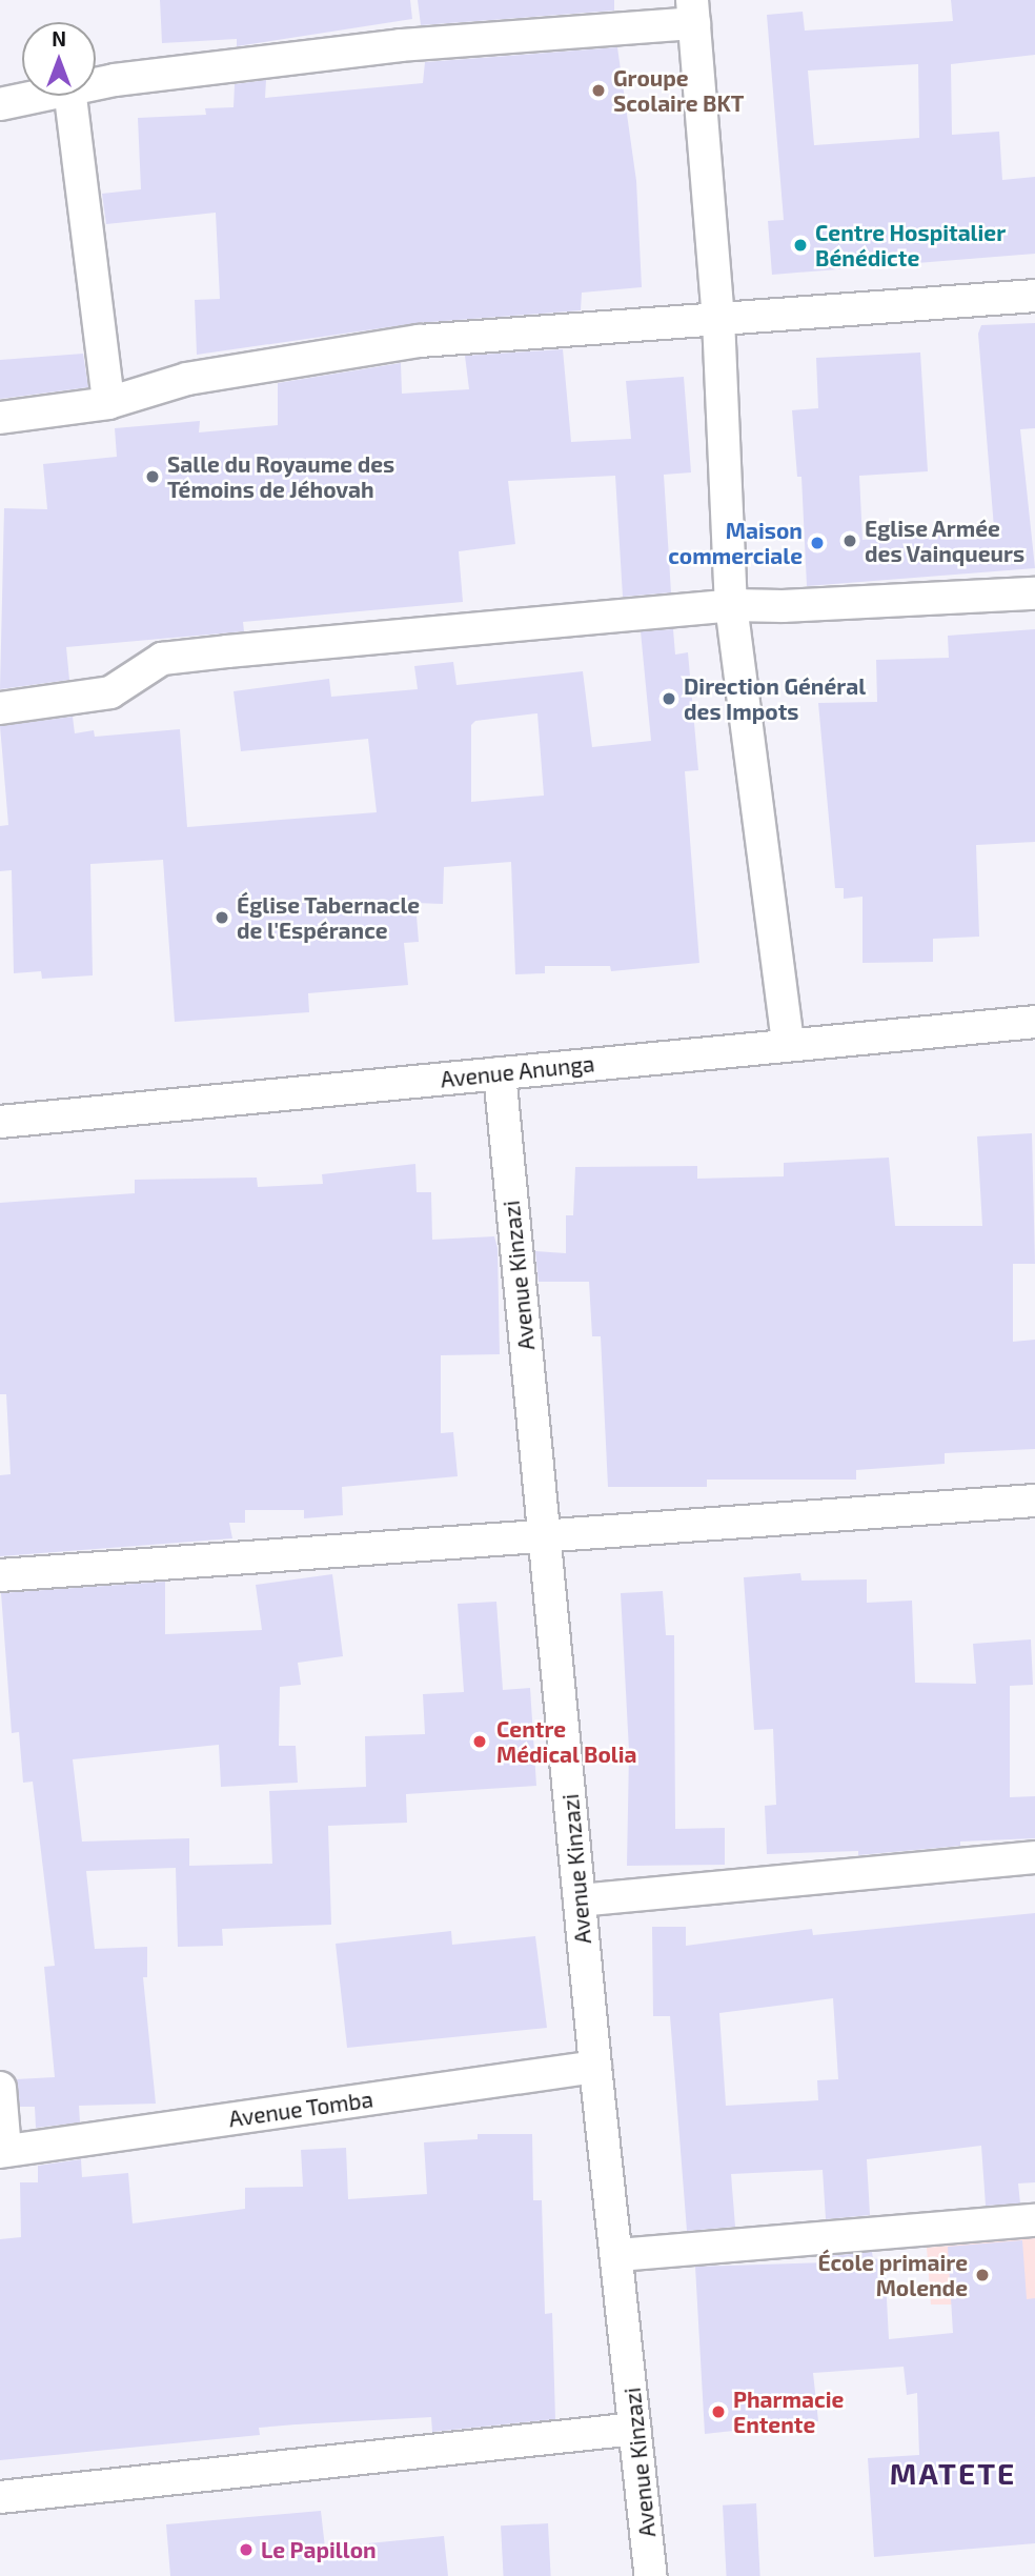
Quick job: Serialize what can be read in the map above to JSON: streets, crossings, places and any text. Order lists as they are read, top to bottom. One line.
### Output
{"streets":{"street":["Avenue Anunga","Avenue Kinzazi","Avenue Tomba"]},"crossings":[["Avenue Anunga","Avenue Kinzazi"],["Avenue Kinzazi","Avenue Tomba"]],"districts":["MATETE"],"places":["Groupe Scolaire BKT","Centre Hospitalier Bénédicte","Salle du Royaume des Témoins de Jéhovah","Eglise Armée des Vainqueurs","Maison commerciale","Direction Général des Impots","Église Tabernacle de l'Espérance","Centre Médical Bolia","École primaire Molende","Pharmacie Entente","Le Papillon"],"north":"top"}
